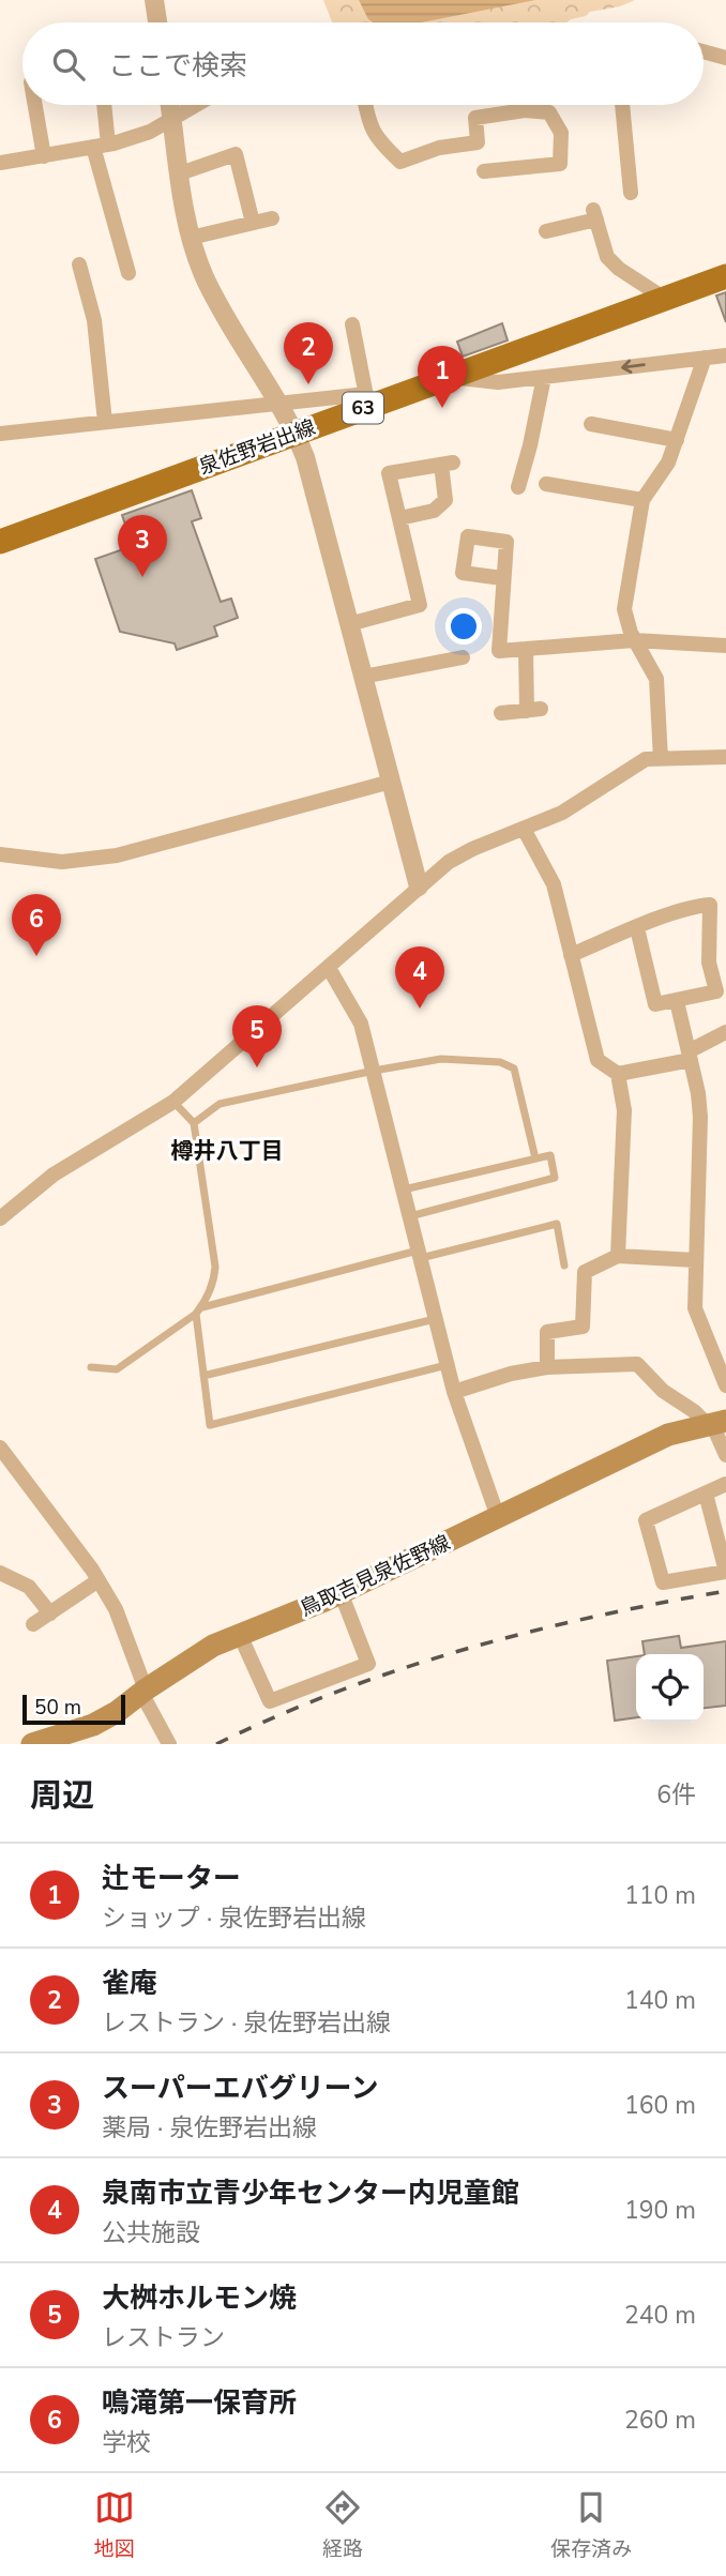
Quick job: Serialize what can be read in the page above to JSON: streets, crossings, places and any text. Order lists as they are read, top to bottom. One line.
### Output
{"streets":{"main road":["63","泉佐野岩出線","鳥取吉見泉佐野線"]},"districts":["樽井八丁目"],"scale_bar":"50 m","page":{"search":"ここで検索","pins":["2","1","3","6","4","5"],"scale":"50 m","heading":["周辺","6件"],"list":[{"mark":"1","name":"辻モーター","note":"ショップ · 泉佐野岩出線","value":"110 m"},{"mark":"2","name":"雀庵","note":"レストラン · 泉佐野岩出線","value":"140 m"},{"mark":"3","name":"スーパーエバグリーン","note":"薬局 · 泉佐野岩出線","value":"160 m"},{"mark":"4","name":"泉南市立青少年センター内児童館","note":"公共施設","value":"190 m"},{"mark":"5","name":"大桝ホルモン焼","note":"レストラン","value":"240 m"},{"mark":"6","name":"鳴滝第一保育所","note":"学校","value":"260 m"}],"nav":["地図","経路","保存済み"]}}
